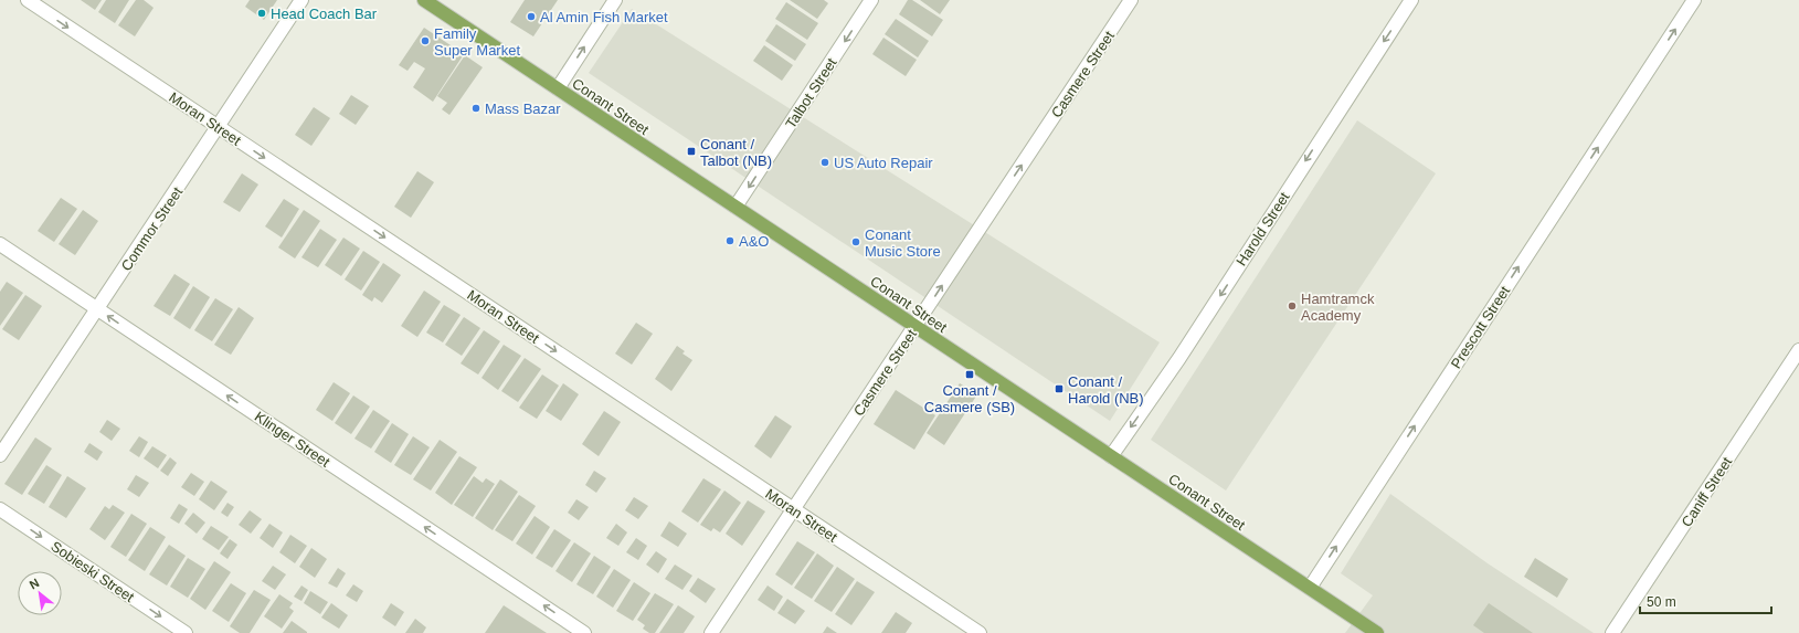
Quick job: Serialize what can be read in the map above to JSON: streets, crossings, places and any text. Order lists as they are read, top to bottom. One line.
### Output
{"streets":{"main road":["Conant Street"],"street":["Casmere Street","Talbot Street","Moran Street","Commor Street","Harold Street","Prescott Street","Klinger Street","Caniff Street","Sobieski Street"]},"crossings":[["Casmere Street","Conant Street"],["Casmere Street","Moran Street"],["Talbot Street","Conant Street"],["Conant Street","Harold Street"],["Conant Street","Prescott Street"],["Moran Street","Commor Street"],["Commor Street","Klinger Street"]],"one_way":["Casmere Street","Talbot Street","Moran Street","Harold Street","Prescott Street","Klinger Street","Sobieski Street"],"places":{"other":["Head Coach Bar","Al Amin Fish Market","Family Super Market","Mass Bazar","US Auto Repair","A&O","Conant Music Store","Hamtramck Academy"],"transit":["Conant / Talbot (NB)","Conant / Casmere (SB)","Conant / Harold (NB)"]},"scale_bar":"50 m","north":"top left"}
